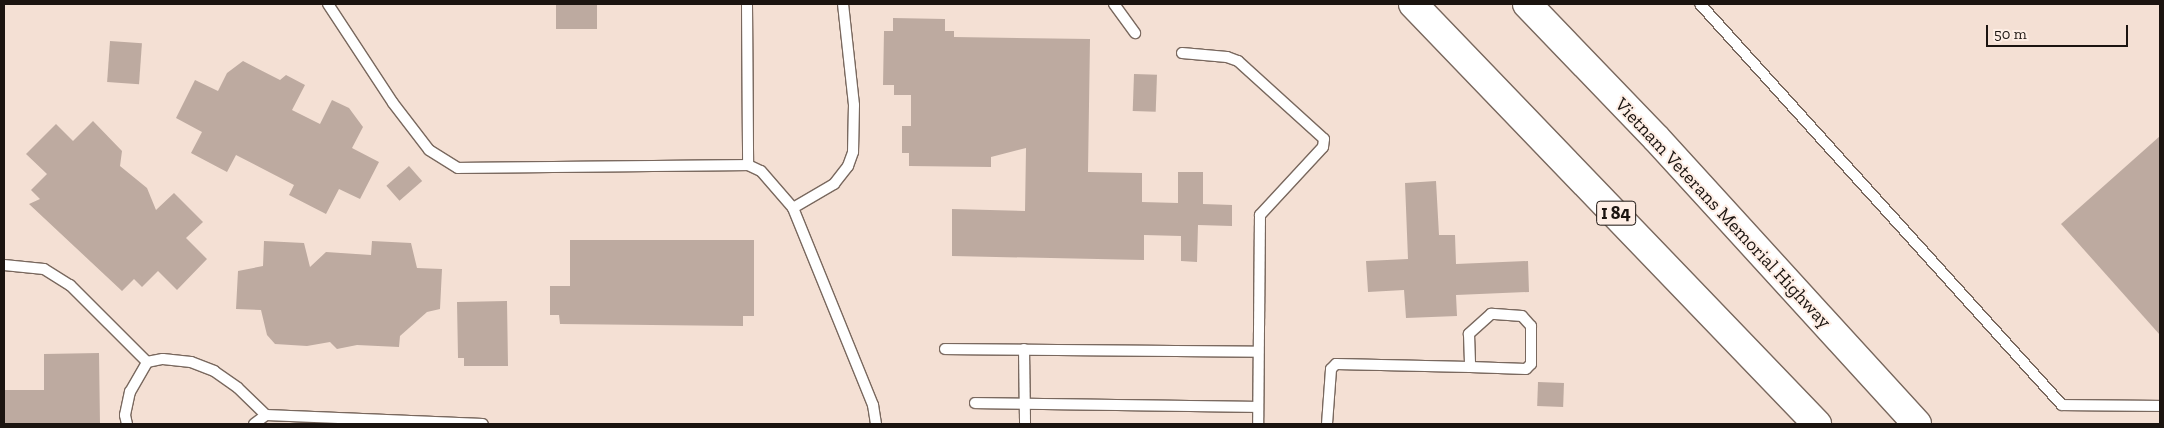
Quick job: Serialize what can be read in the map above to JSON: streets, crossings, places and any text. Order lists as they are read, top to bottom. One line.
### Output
{"streets":{"highway":["I 84","Vietnam Veterans Memorial Highway"]},"scale_bar":"50 m"}
